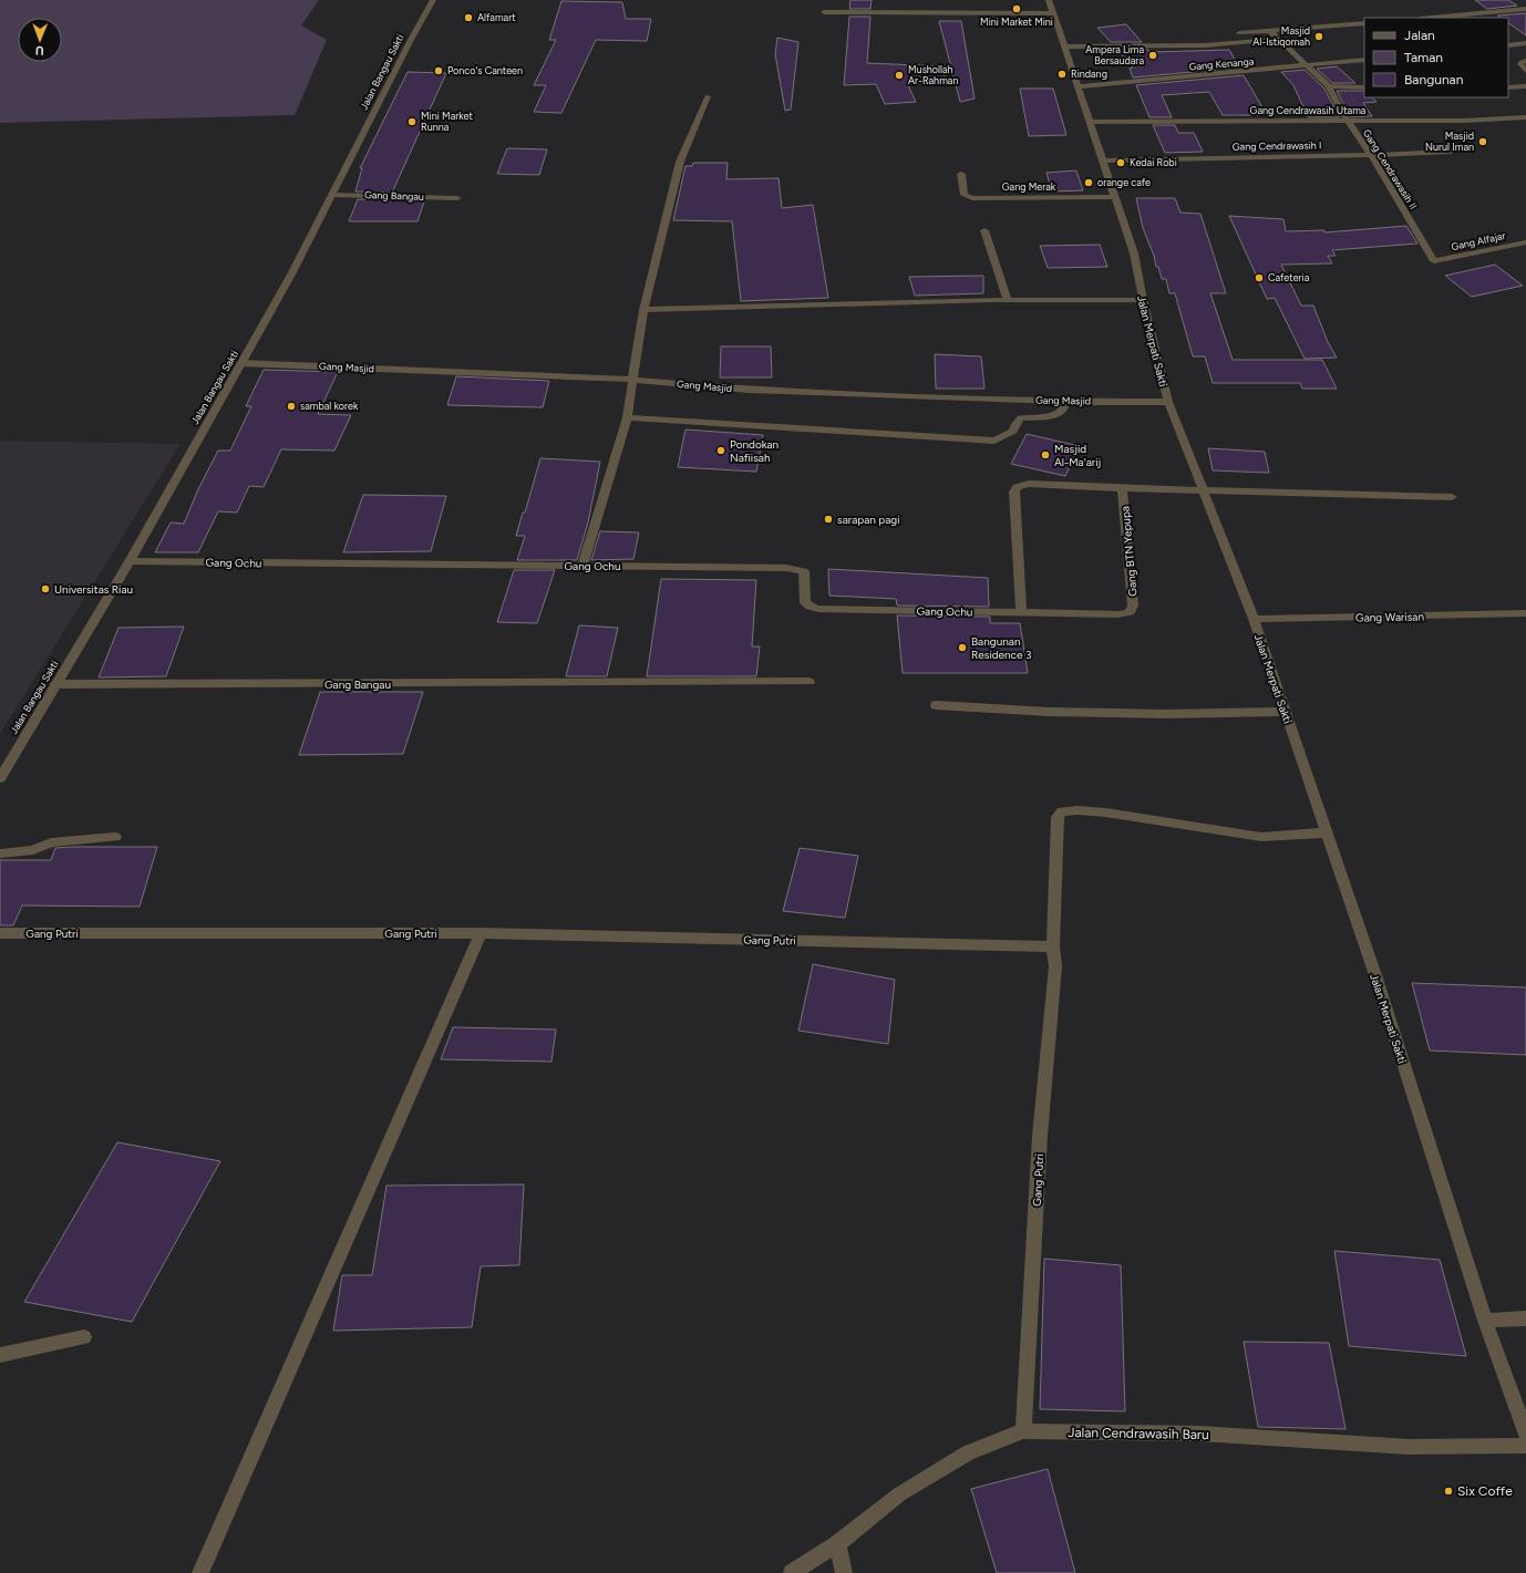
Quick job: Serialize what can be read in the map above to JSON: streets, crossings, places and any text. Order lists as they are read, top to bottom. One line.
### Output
{"streets":{"street":["Gang Kenanga","Jalan Bangau Sakti","Gang Cendrawasih Utama","Gang Cendrawasih I","Gang Cendrawasih II","Gang Merak","Gang Bangau","Gang Alfajar","Jalan Merpati Sakti","Gang Masjid","Gang BTN Yepupa","Gang Ochu","Gang Warisan","Gang Putri","Jalan Cendrawasih Baru"]},"crossings":[["Gang Kenanga","Gang Cendrawasih II"],["Gang Kenanga","Jalan Merpati Sakti"],["Jalan Bangau Sakti","Gang Bangau"],["Jalan Bangau Sakti","Gang Masjid"],["Jalan Bangau Sakti","Gang Ochu"],["Gang Cendrawasih Utama","Gang Cendrawasih II"],["Gang Cendrawasih Utama","Jalan Merpati Sakti"],["Gang Cendrawasih I","Gang Cendrawasih II"],["Gang Cendrawasih I","Jalan Merpati Sakti"],["Gang Cendrawasih II","Gang Alfajar"],["Gang Merak","Jalan Merpati Sakti"],["Jalan Merpati Sakti","Gang Masjid"],["Jalan Merpati Sakti","Gang Warisan"],["Gang BTN Yepupa","Gang Ochu"],["Gang Putri","Jalan Cendrawasih Baru"]],"places":["Mini Market Mini","Alfamart","Masjid Al-Istiqomah","Ampera Lima Bersaudara","Ponco's Canteen","Rindang","Mushollah Ar-Rahman","Mini Market Runna","Masjid Nurul Iman","Kedai Robi","orange cafe","Cafeteria","sambal korek","Pondokan Nafiisah","Masjid Al-Ma'arij","sarapan pagi","Universitas Riau","Bangunan Residence 3","Six Coffe"],"legend":["Jalan","Taman","Bangunan"],"north":"bottom"}
